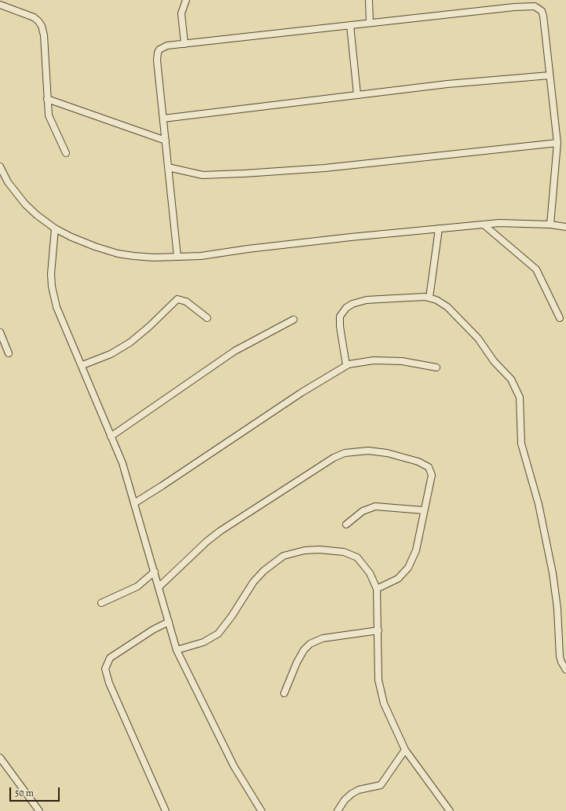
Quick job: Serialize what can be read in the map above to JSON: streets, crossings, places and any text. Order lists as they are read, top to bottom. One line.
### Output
{"scale_bar":"50 m"}
